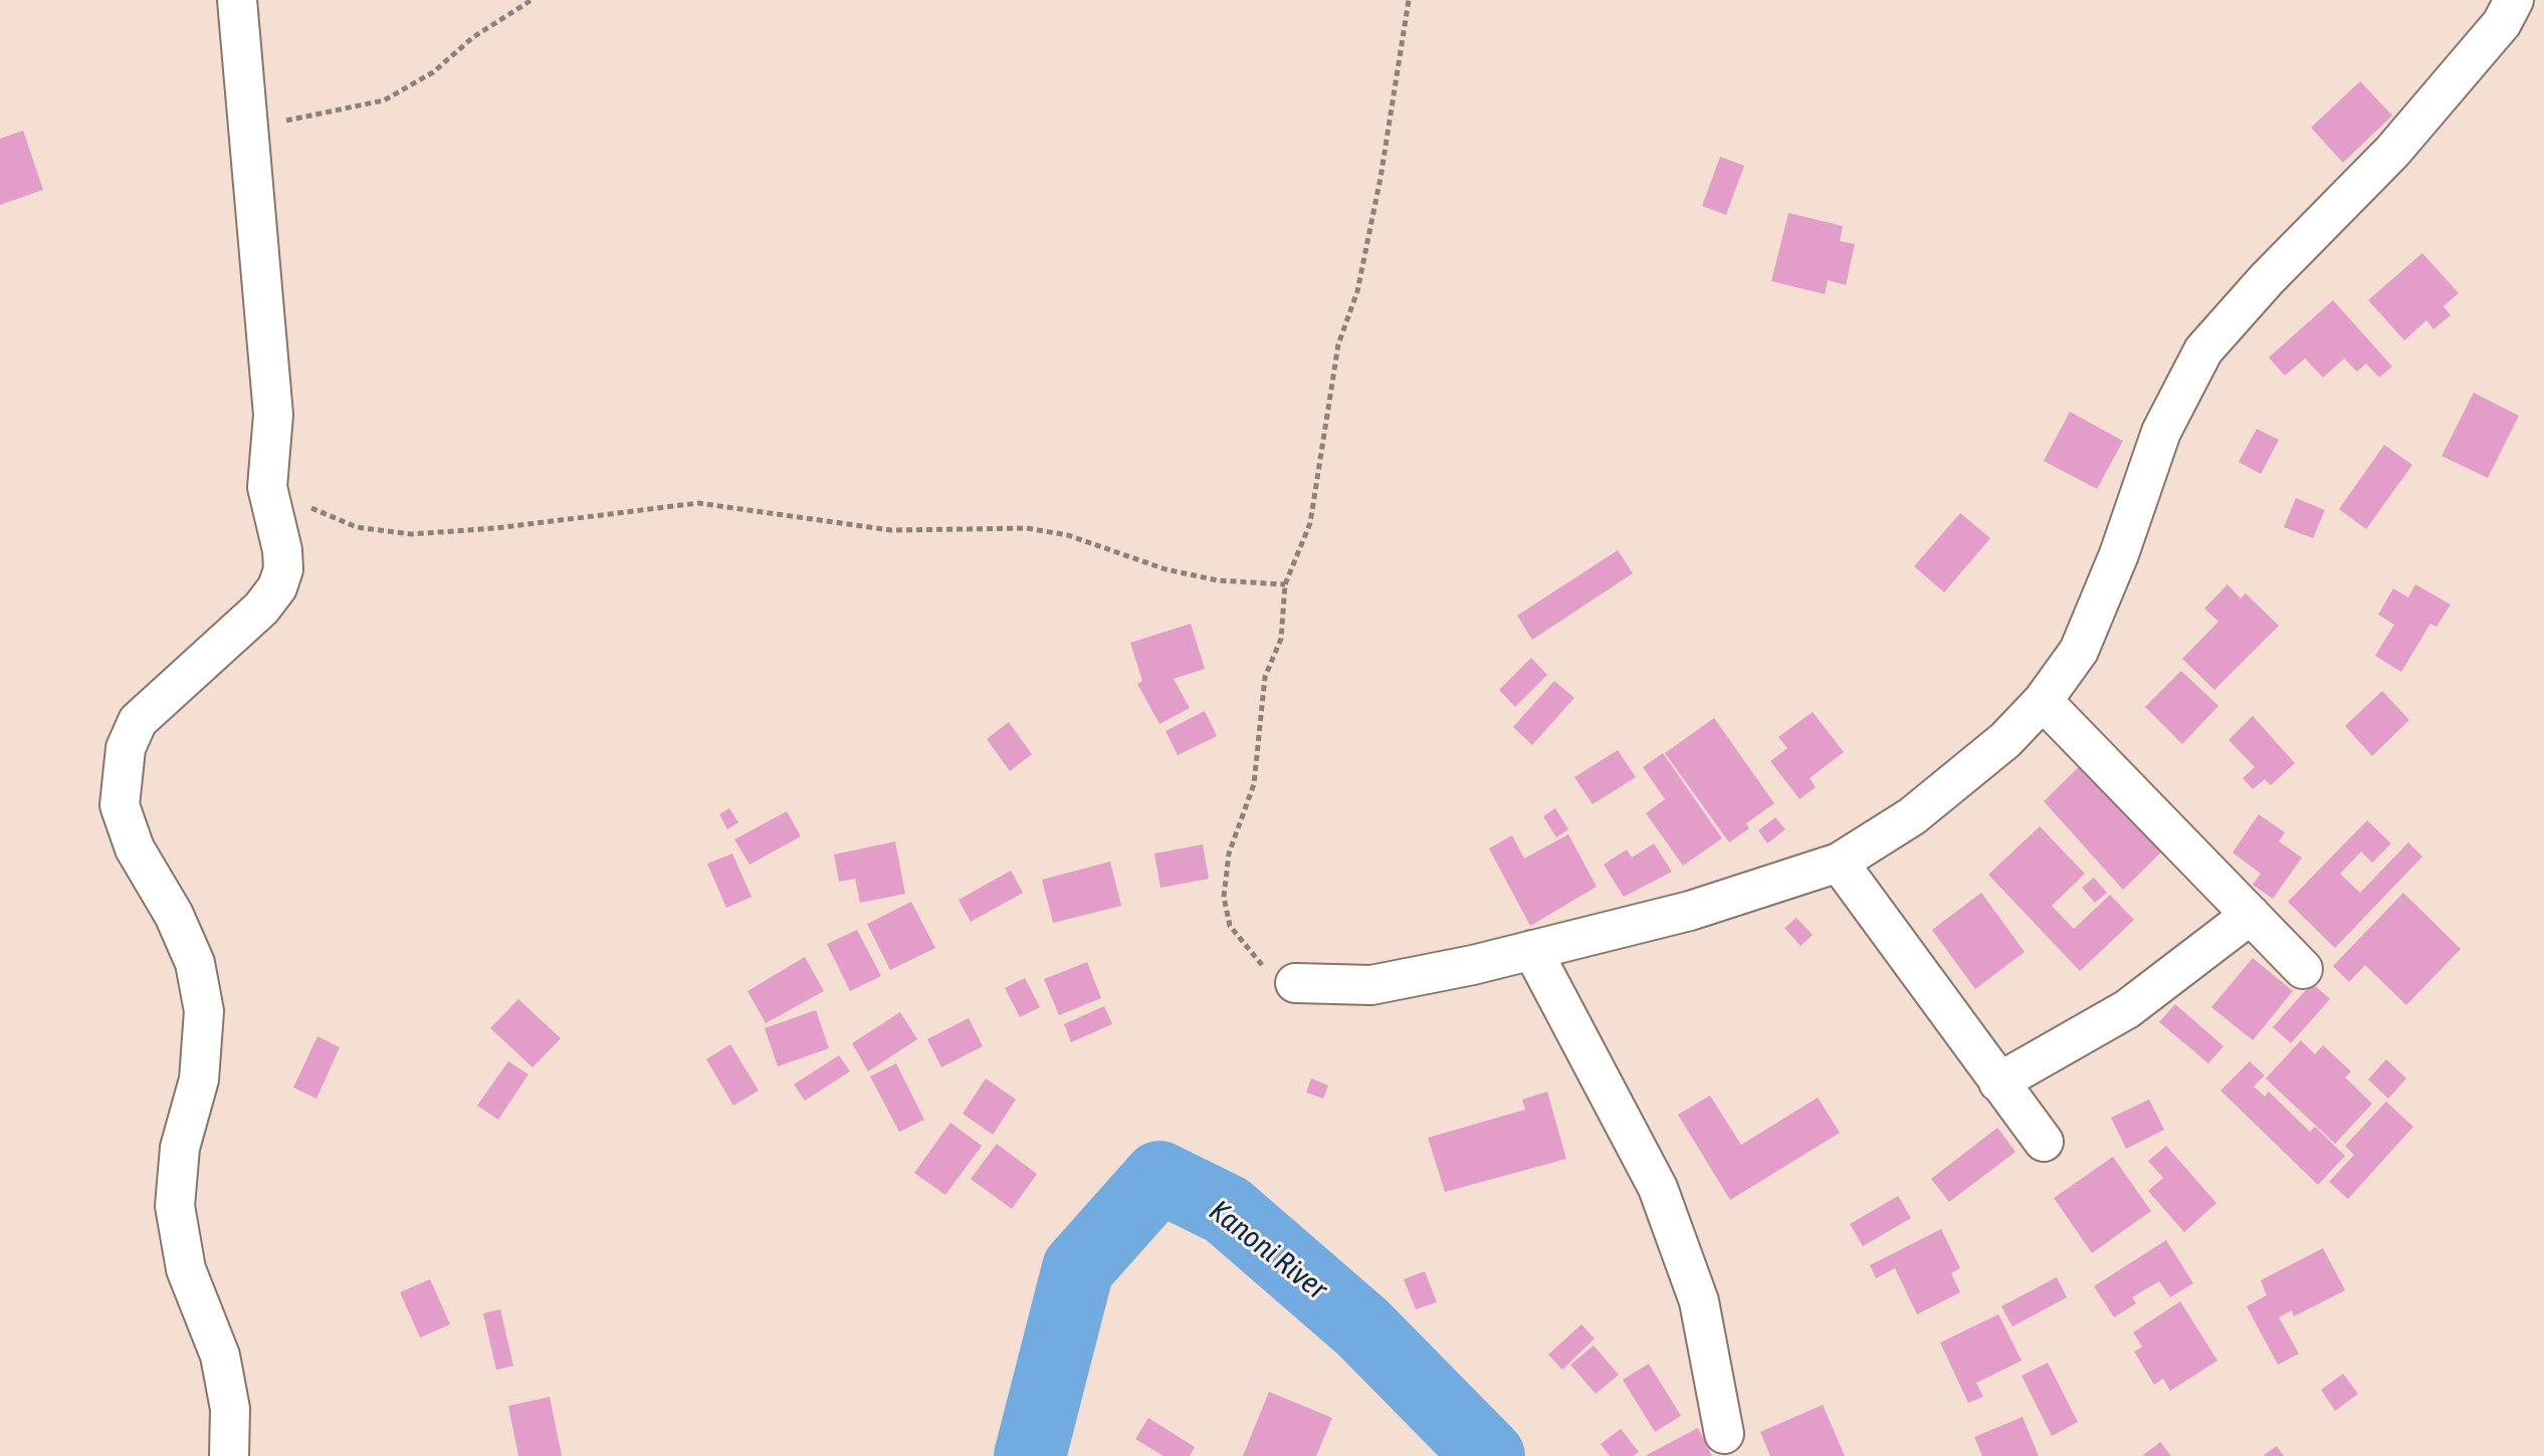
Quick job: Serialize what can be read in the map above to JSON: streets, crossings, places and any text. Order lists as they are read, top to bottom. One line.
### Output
{"water":["Kanoni River"]}
